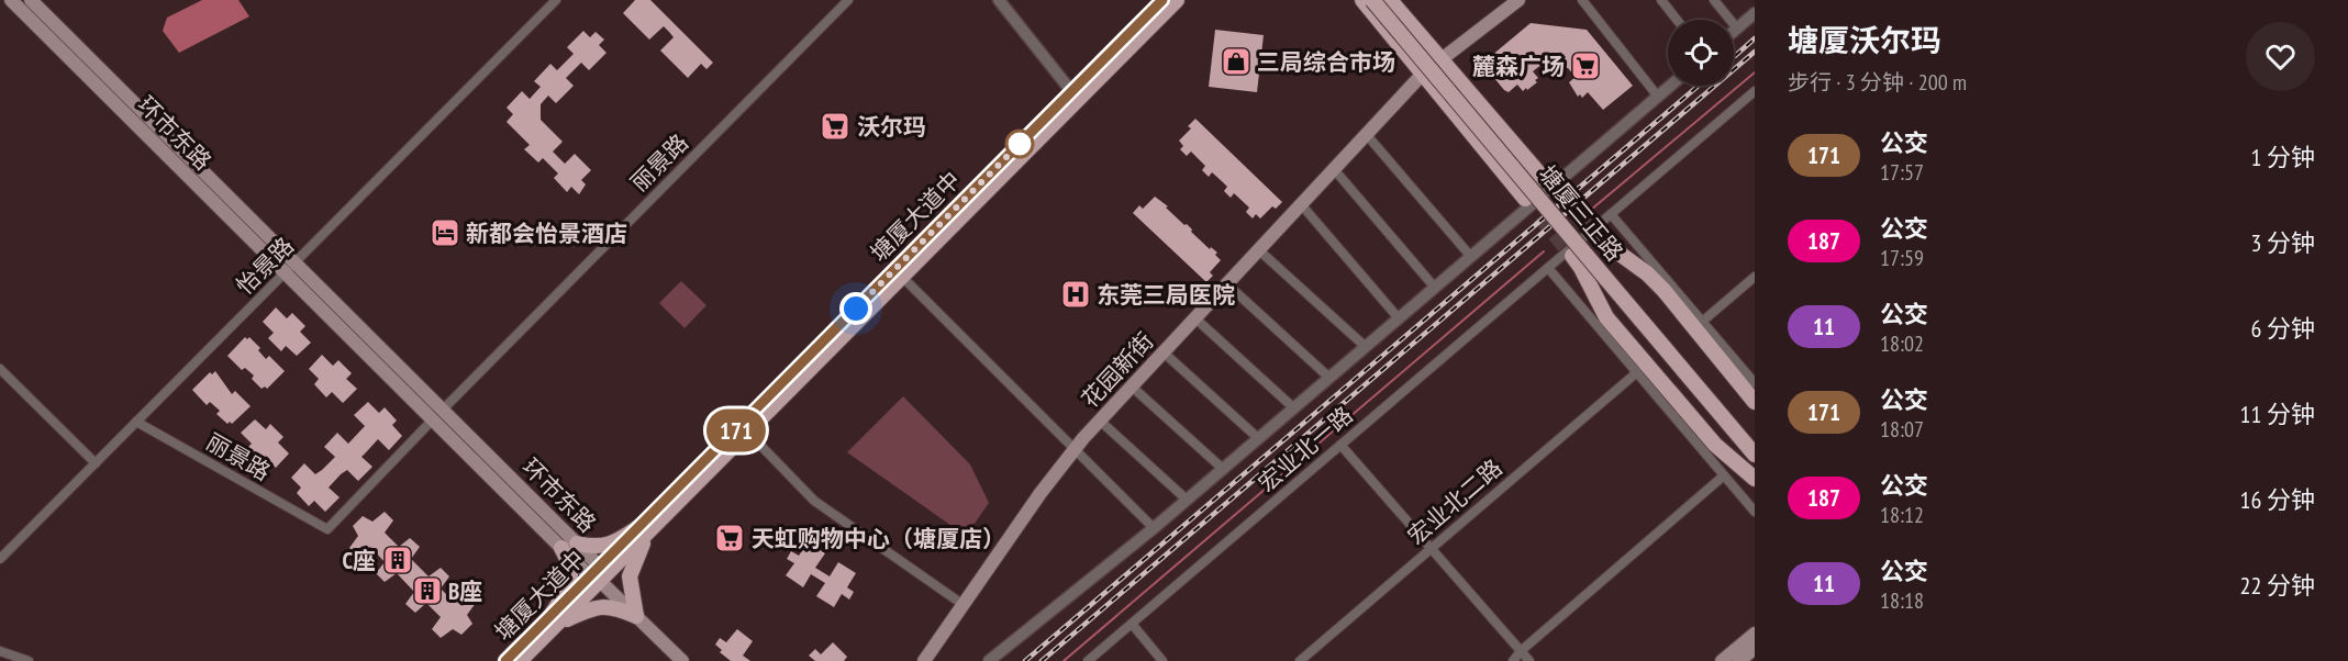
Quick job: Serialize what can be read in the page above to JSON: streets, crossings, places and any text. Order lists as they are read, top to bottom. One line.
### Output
{"streets":{"main road":["环市东路","塘厦三正路","塘厦大道中","花园新街"],"street":["丽景路","怡景路","宏业北一路","宏业北二路"]},"crossings":[["环市东路","丽景路"],["环市东路","塘厦大道中"],["环市东路","怡景路"],["丽景路","怡景路"]],"places":{"shop":["三局综合市场"],"supermarket":["麓森广场","沃尔玛","天虹购物中心（塘厦店）"],"hotel":["新都会怡景酒店"],"hospital":["东莞三局医院"],"building":["C座","B座"]},"lines":["bus line 171"],"page":{"on_map":"171","heading":["塘厦沃尔玛","步行 · 3 分钟 · 200 m"],"list":[{"mark":"171","name":"公交","note":"17:57","value":"1 分钟"},{"mark":"187","name":"公交","note":"17:59","value":"3 分钟"},{"mark":"11","name":"公交","note":"18:02","value":"6 分钟"},{"mark":"171","name":"公交","note":"18:07","value":"11 分钟"},{"mark":"187","name":"公交","note":"18:12","value":"16 分钟"},{"mark":"11","name":"公交","note":"18:18","value":"22 分钟"}]}}
